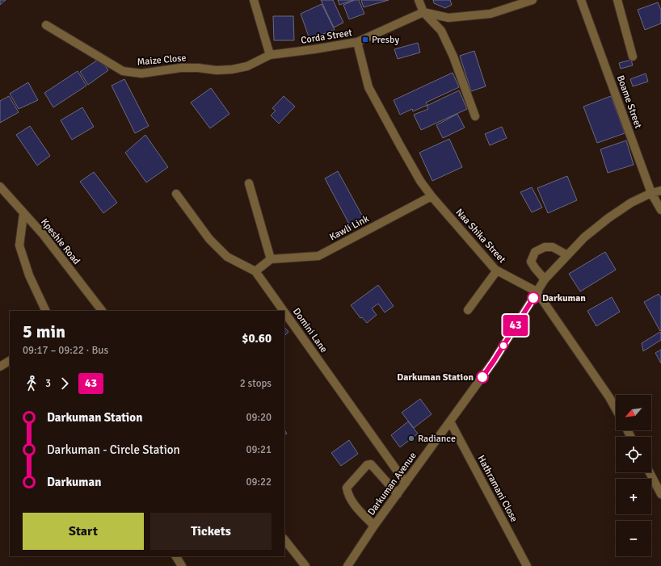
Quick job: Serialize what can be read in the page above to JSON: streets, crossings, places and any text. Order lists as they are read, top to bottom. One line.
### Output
{"streets":{"street":["Corda Street","Maize Close","Boame Street","Kawli Link","Naa Shika Street","Kpeshie Road","Domini Lane","Darkuman Avenue","Hathramani Close"]},"crossings":[["Corda Street","Maize Close"],["Corda Street","Naa Shika Street"],["Boame Street","Darkuman Avenue"],["Kawli Link","Naa Shika Street"],["Naa Shika Street","Darkuman Avenue"],["Domini Lane","Darkuman Avenue"],["Darkuman Avenue","Hathramani Close"]],"places":{"transit":["Presby"],"other":["Darkuman","Darkuman Station","Radiance"]},"lines":["bus line 43"],"north":"bottom left","page":{"on_map":"43","heading":["5 min","09:17 – 09:22 · Bus","$0.60"],"legs":["3","43","2 stops"],"map_buttons":["+","−"],"list":[{"name":"Darkuman Station","value":"09:20"},{"name":"Darkuman - Circle Station","value":"09:21"},{"name":"Darkuman","value":"09:22"}],"buttons":["Start","Tickets"]}}
